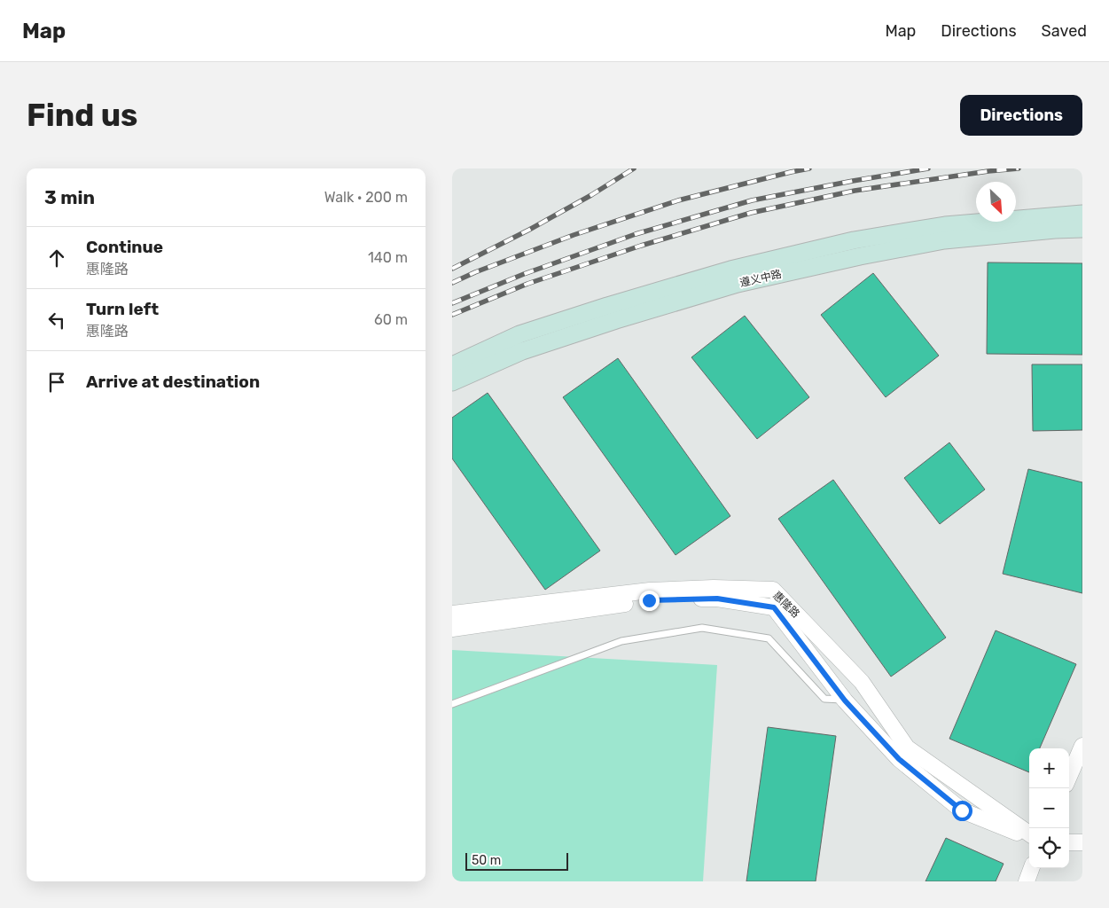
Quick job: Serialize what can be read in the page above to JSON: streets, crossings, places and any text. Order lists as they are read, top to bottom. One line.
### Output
{"streets":{"main road":["遵义中路"],"street":["惠隆路"]},"scale_bar":"50 m","north":"bottom right","page":{"header":"Map","nav":["Map","Directions","Saved"],"buttons":"Directions","title":"Find us","heading":["3 min","Walk · 200 m"],"list":[["Continue","惠隆路","140 m"],["Turn left","惠隆路","60 m"],"Arrive at destination"],"map_buttons":["+","−"],"scale":"50 m"}}
